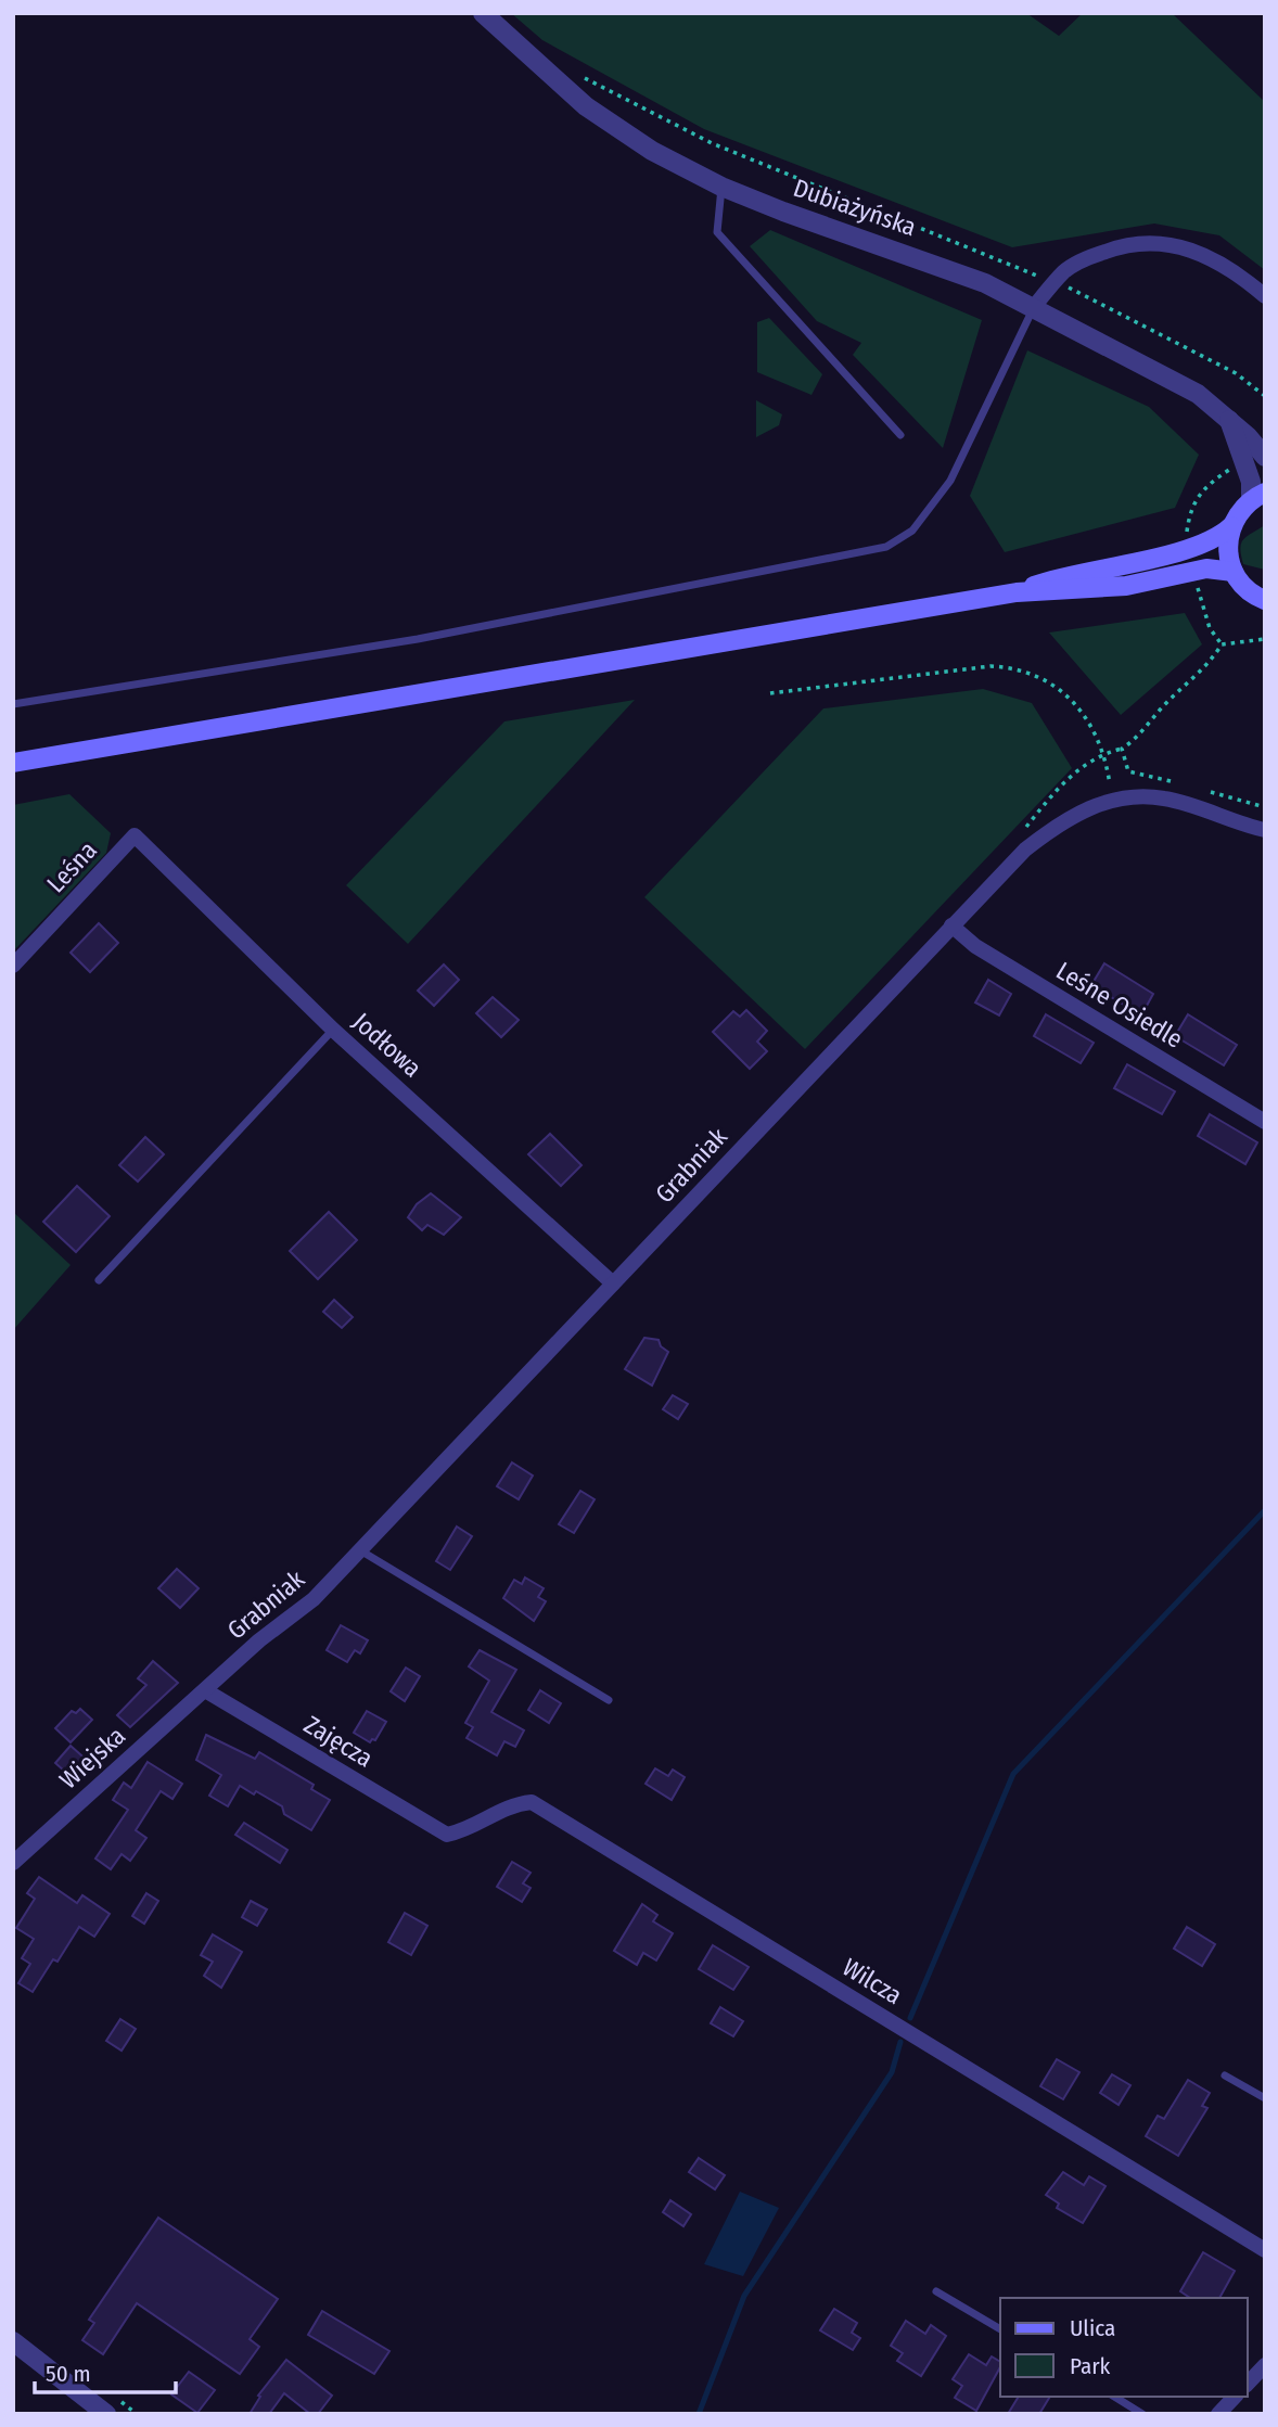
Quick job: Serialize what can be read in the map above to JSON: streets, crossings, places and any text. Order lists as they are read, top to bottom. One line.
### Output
{"streets":{"street":["Dubiażyńska","Leśna","Leśne Osiedle","Jodłowa","Grabniak","Zajęcza","Wiejska","Wilcza"]},"crossings":[["Leśna","Jodłowa"],["Leśne Osiedle","Grabniak"],["Jodłowa","Grabniak"],["Grabniak","Zajęcza"],["Grabniak","Wiejska"],["Zajęcza","Wiejska"],["Zajęcza","Wilcza"]],"legend":["Ulica","Park"],"scale_bar":"50 m"}
